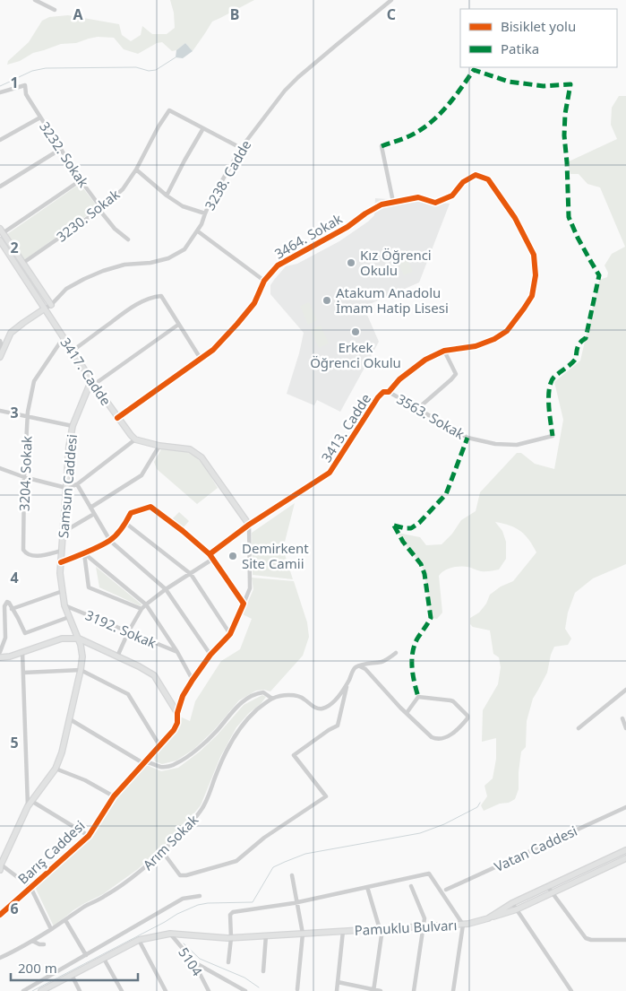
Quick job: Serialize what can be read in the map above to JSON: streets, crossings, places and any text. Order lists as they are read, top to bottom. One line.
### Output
{"streets":{"street":["3232. Sokak","3238. Cadde","3230. Sokak","3464. Sokak","3417. Cadde","3563. Sokak","3413. Cadde","3204. Sokak","Samsun Caddesi","3192. Sokak","Arım Sokak","Vatan Caddesi","Barış Caddesi","Pamuklu Bulvarı","5104"]},"crossings":[["3232. Sokak","3230. Sokak"],["3238. Cadde","3417. Cadde"],["3464. Sokak","3417. Cadde"],["3464. Sokak","3413. Cadde"],["3417. Cadde","3204. Sokak"],["3417. Cadde","Samsun Caddesi"],["3563. Sokak","3413. Cadde"],["3204. Sokak","Samsun Caddesi"],["Samsun Caddesi","3192. Sokak"],["Pamuklu Bulvarı","5104"]],"places":["Kız Öğrenci Okulu","Atakum Anadolu İmam Hatip Lisesi","Erkek Öğrenci Okulu","Demirkent Site Camii"],"legend":["Bisiklet yolu","Patika"],"scale_bar":"200 m","grid":{"columns":["A","B","C"],"rows":["1","2","3","4","5","6"]}}
